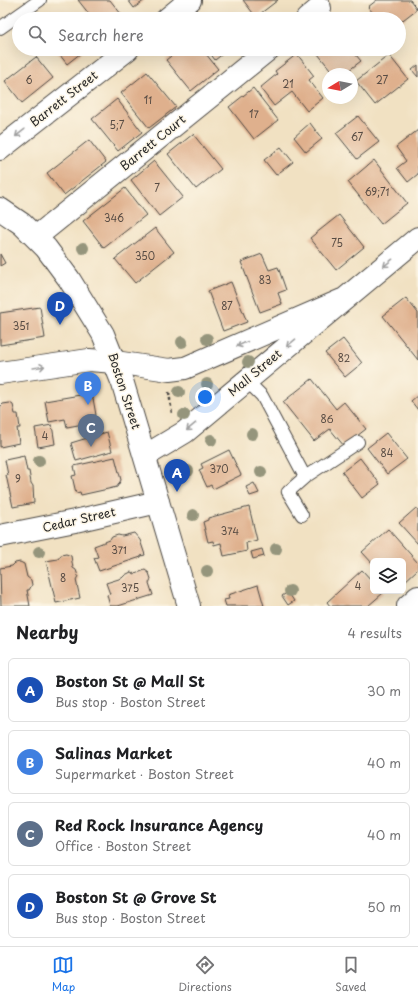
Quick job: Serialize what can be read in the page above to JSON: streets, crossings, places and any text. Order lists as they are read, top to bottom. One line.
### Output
{"streets":{"street":["Barrett Street","Barrett Court","Mall Street","Boston Street","Cedar Street"]},"crossings":[["Barrett Court","Boston Street"],["Mall Street","Boston Street"],["Boston Street","Cedar Street"]],"one_way":["Barrett Street"],"house_numbers":["6","27","21","11","17","5;7","67","7","69;71","346","75","350","83","87","351","82","86","4","84","370","9","374","371","8","4","375"],"north":"left","page":{"search":"Search here","pins":["D","B","C","A"],"heading":["Nearby","4 results"],"list":[{"mark":"A","name":"Boston St @ Mall St","note":"Bus stop · Boston Street","value":"30 m"},{"mark":"B","name":"Salinas Market","note":"Supermarket · Boston Street","value":"40 m"},{"mark":"C","name":"Red Rock Insurance Agency","note":"Office · Boston Street","value":"40 m"},{"mark":"D","name":"Boston St @ Grove St","note":"Bus stop · Boston Street","value":"50 m"}],"nav":["Map","Directions","Saved"]}}
